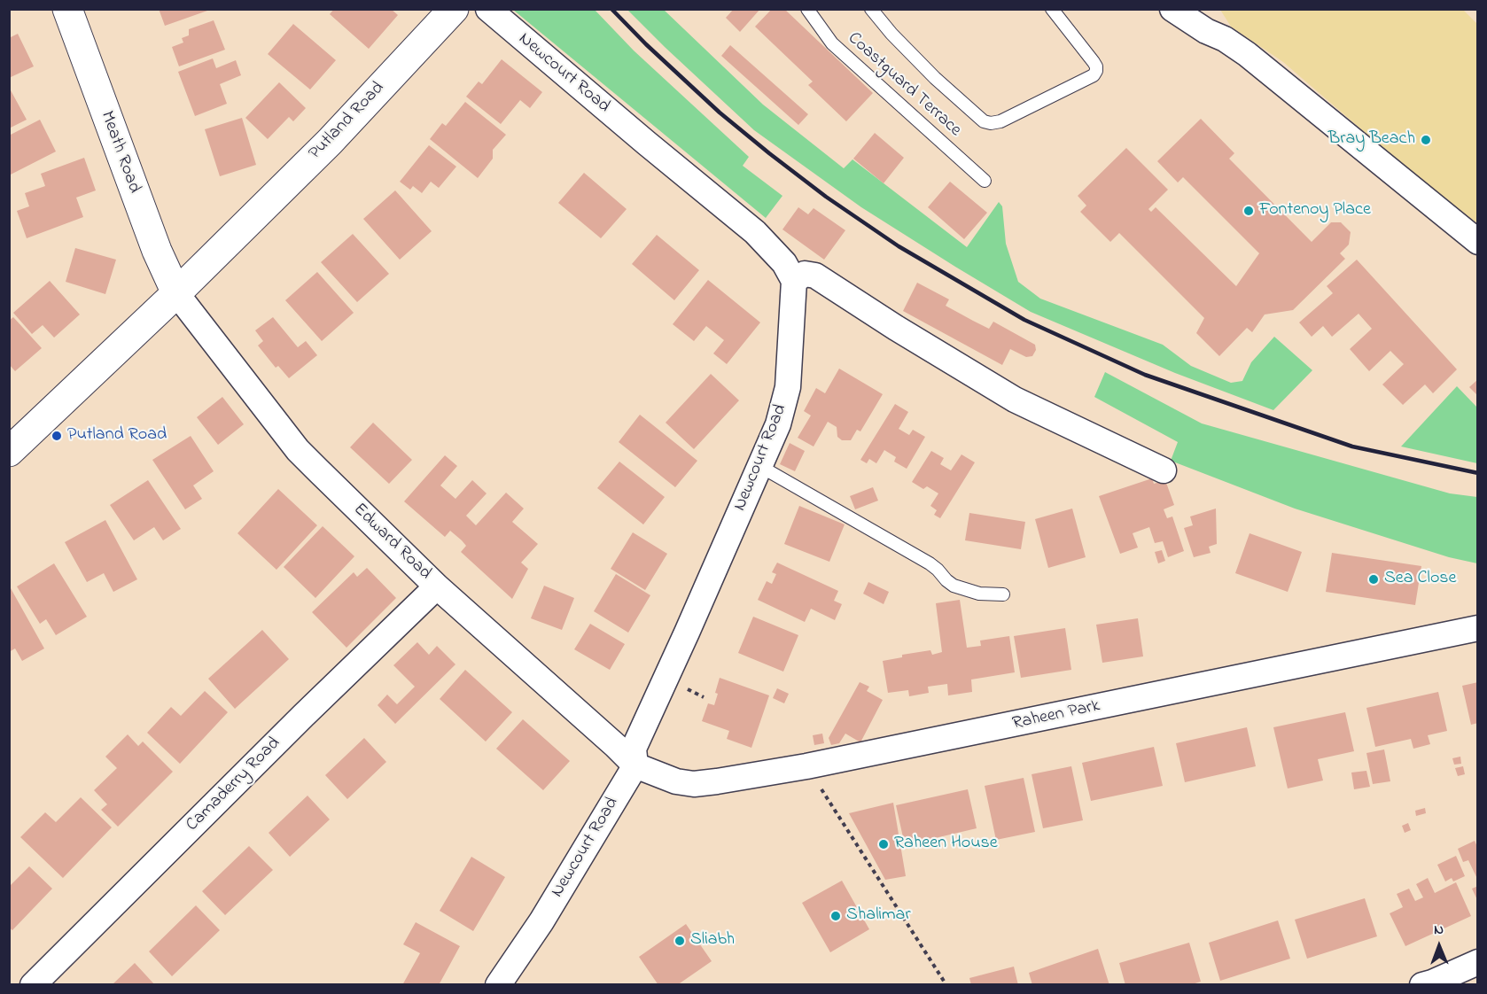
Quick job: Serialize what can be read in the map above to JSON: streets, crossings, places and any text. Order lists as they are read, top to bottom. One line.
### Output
{"streets":{"main road":["Putland Road","Meath Road"],"street":["Newcourt Road","Edward Road","Raheen Park","Camaderry Road"],"lane":["Coastguard Terrace"]},"crossings":[["Newcourt Road","Edward Road"],["Newcourt Road","Raheen Park"],["Putland Road","Meath Road"],["Putland Road","Edward Road"],["Meath Road","Edward Road"],["Edward Road","Raheen Park"],["Edward Road","Camaderry Road"]],"places":["Bray Beach","Fontenoy Place","Putland Road","Sea Close","Raheen House","Shalimar","Sliabh"],"north":"top"}
